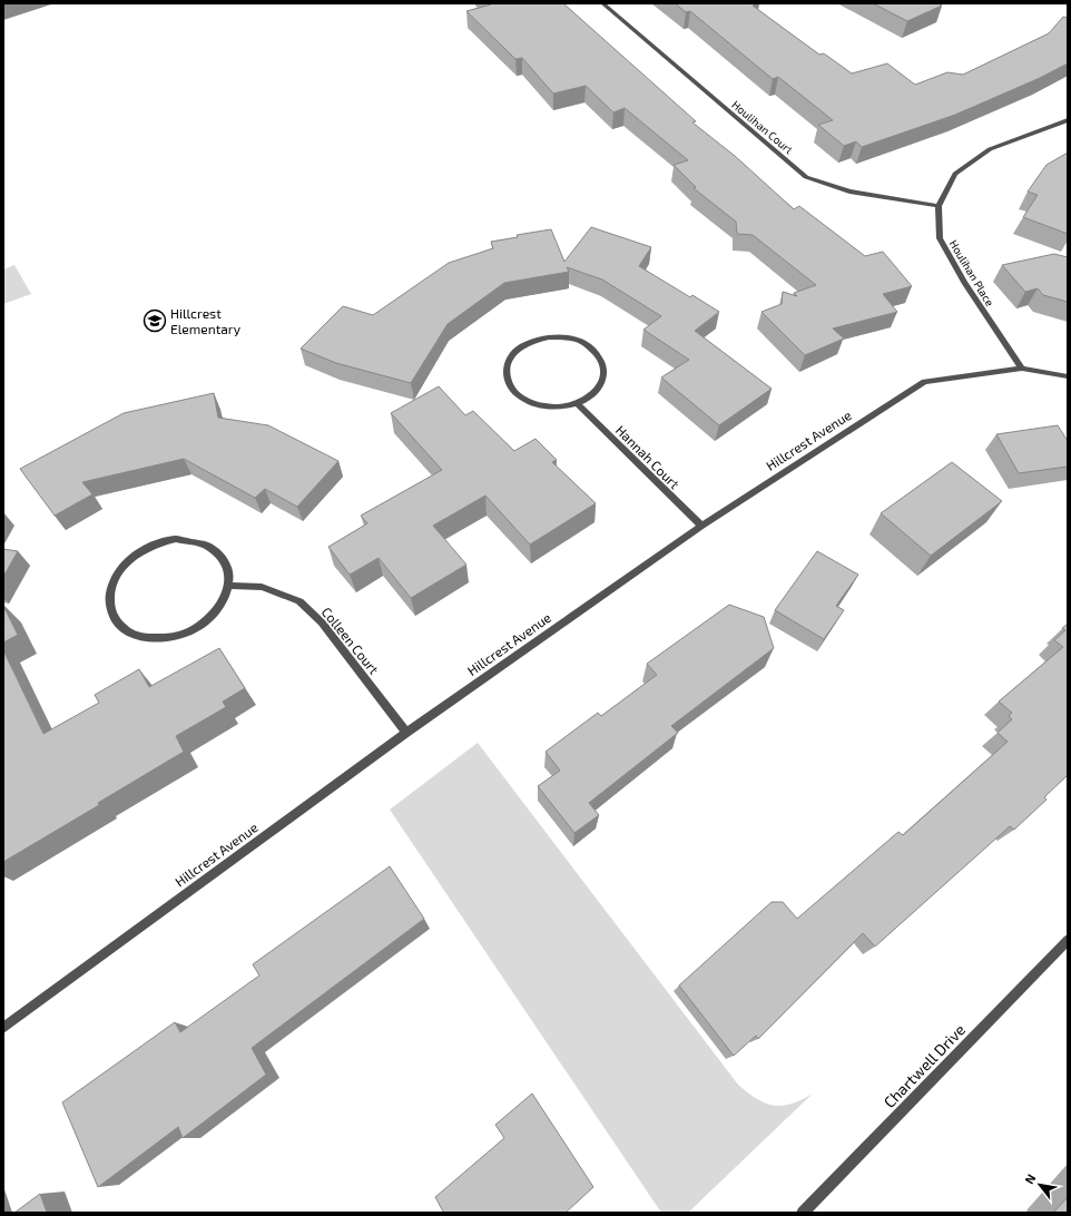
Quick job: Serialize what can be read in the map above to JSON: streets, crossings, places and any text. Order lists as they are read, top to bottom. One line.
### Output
{"streets":{"street":["Houlihan Court","Houlihan Place","Hillcrest Avenue","Hannah Court","Colleen Court","Chartwell Drive"]},"crossings":[["Houlihan Court","Houlihan Place"],["Houlihan Place","Hillcrest Avenue"],["Hillcrest Avenue","Hannah Court"],["Hillcrest Avenue","Colleen Court"]],"places":{"school or university":["Hillcrest Elementary"]},"north":"top left"}
